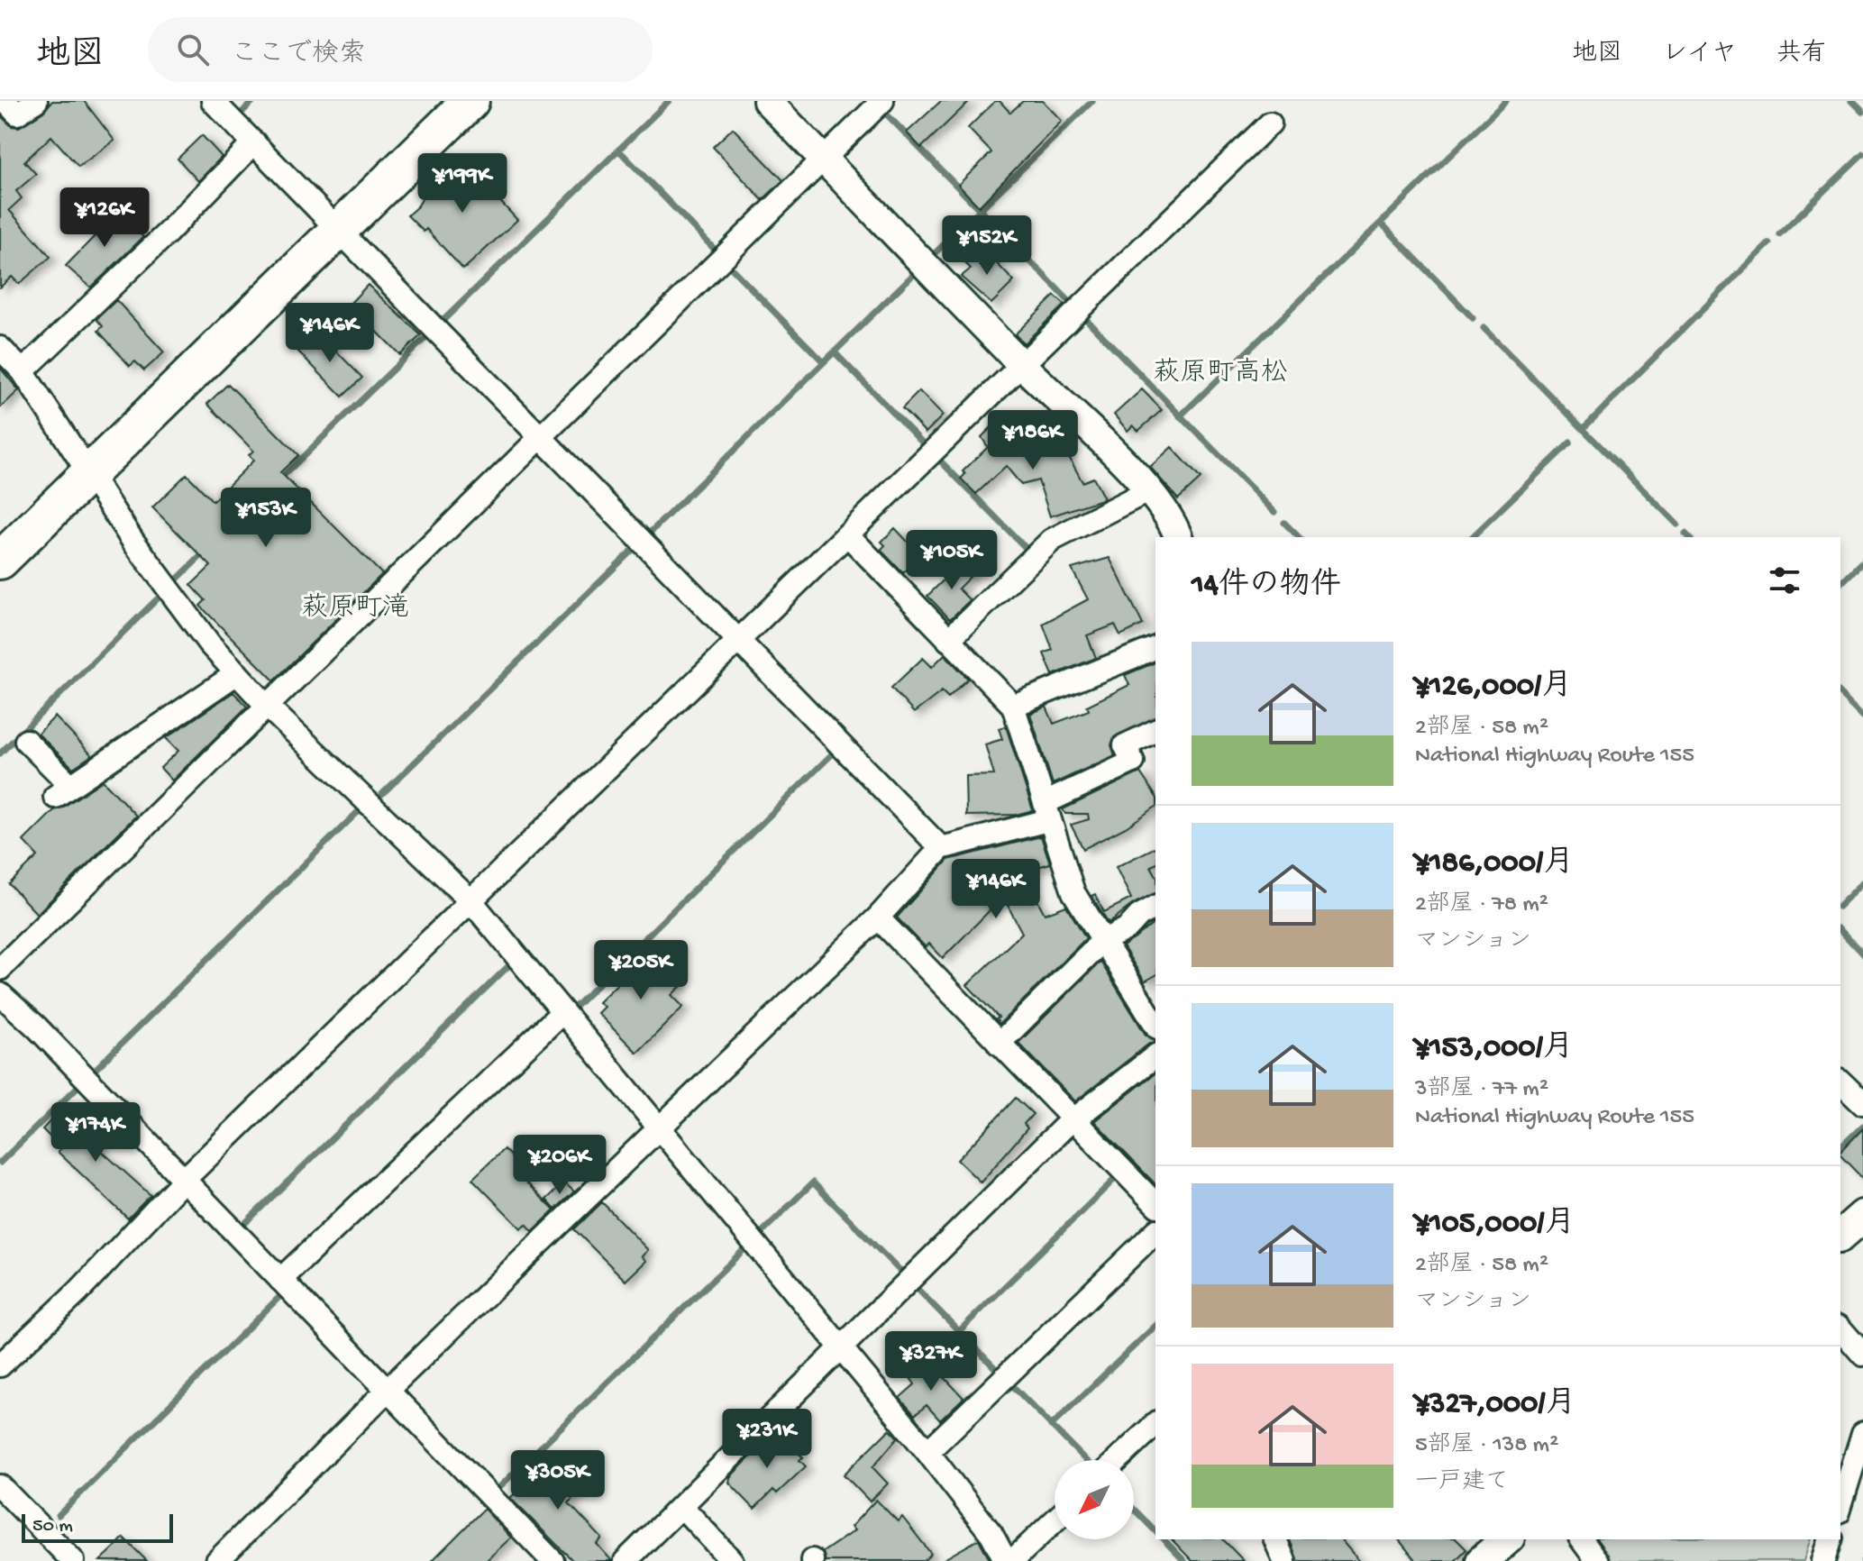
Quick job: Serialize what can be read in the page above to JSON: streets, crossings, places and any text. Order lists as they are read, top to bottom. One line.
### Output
{"districts":["萩原町高松","萩原町滝"],"scale_bar":"50 m","north":"bottom left","page":{"header":"地図","search":"ここで検索","nav":["地図","レイヤ","共有"],"price":["¥199K","¥126K","¥152K","¥146K","¥186K","¥153K","¥105K","¥146K","¥205K","¥174K","¥206K","¥327K","¥231K","¥305K"],"heading":"14件の物件","list":[{"name":"¥126,000/月","note":"2部屋 · 58 m² · National Highway Route 155"},{"name":"¥186,000/月","note":"2部屋 · 78 m² · マンション"},{"name":"¥153,000/月","note":"3部屋 · 77 m² · National Highway Route 155"},{"name":"¥105,000/月","note":"2部屋 · 58 m² · マンション"},{"name":"¥327,000/月","note":"5部屋 · 138 m² · 一戸建て"}],"scale":"50 m"}}
